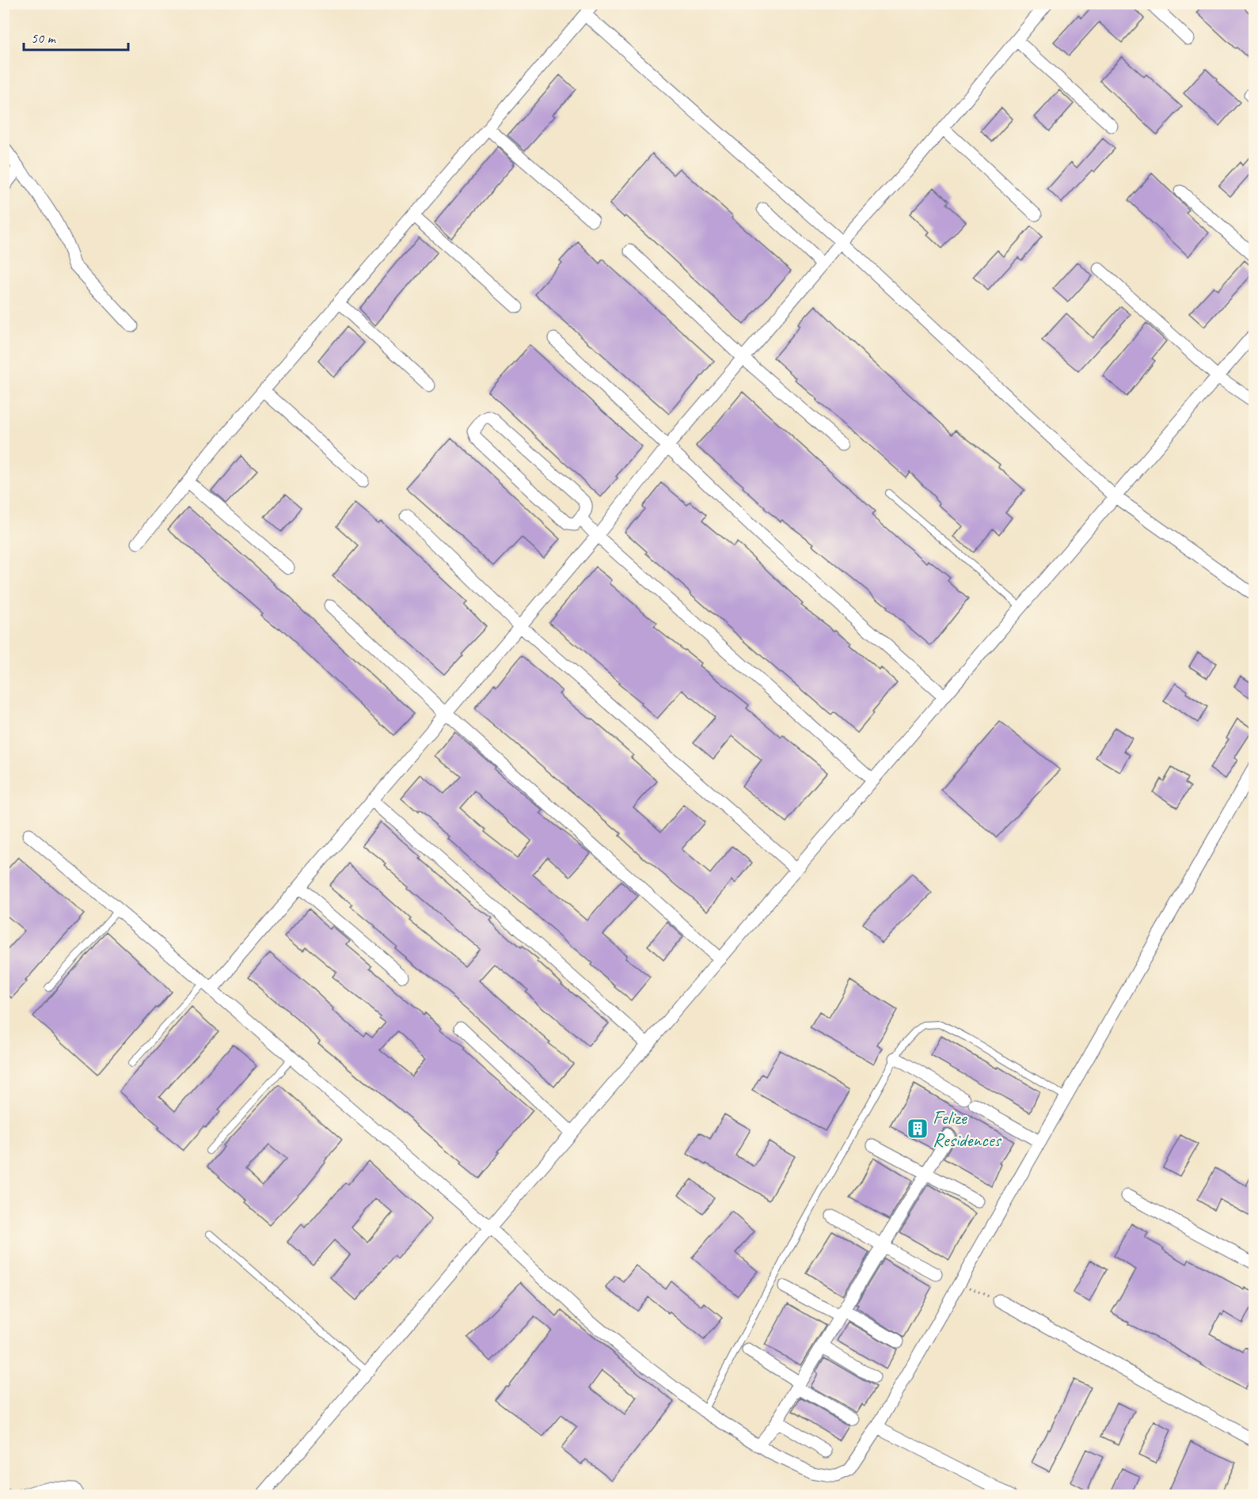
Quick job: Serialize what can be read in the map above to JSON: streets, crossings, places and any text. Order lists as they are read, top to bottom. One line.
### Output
{"places":{"building":["Felize Residences"]},"scale_bar":"50 m"}
